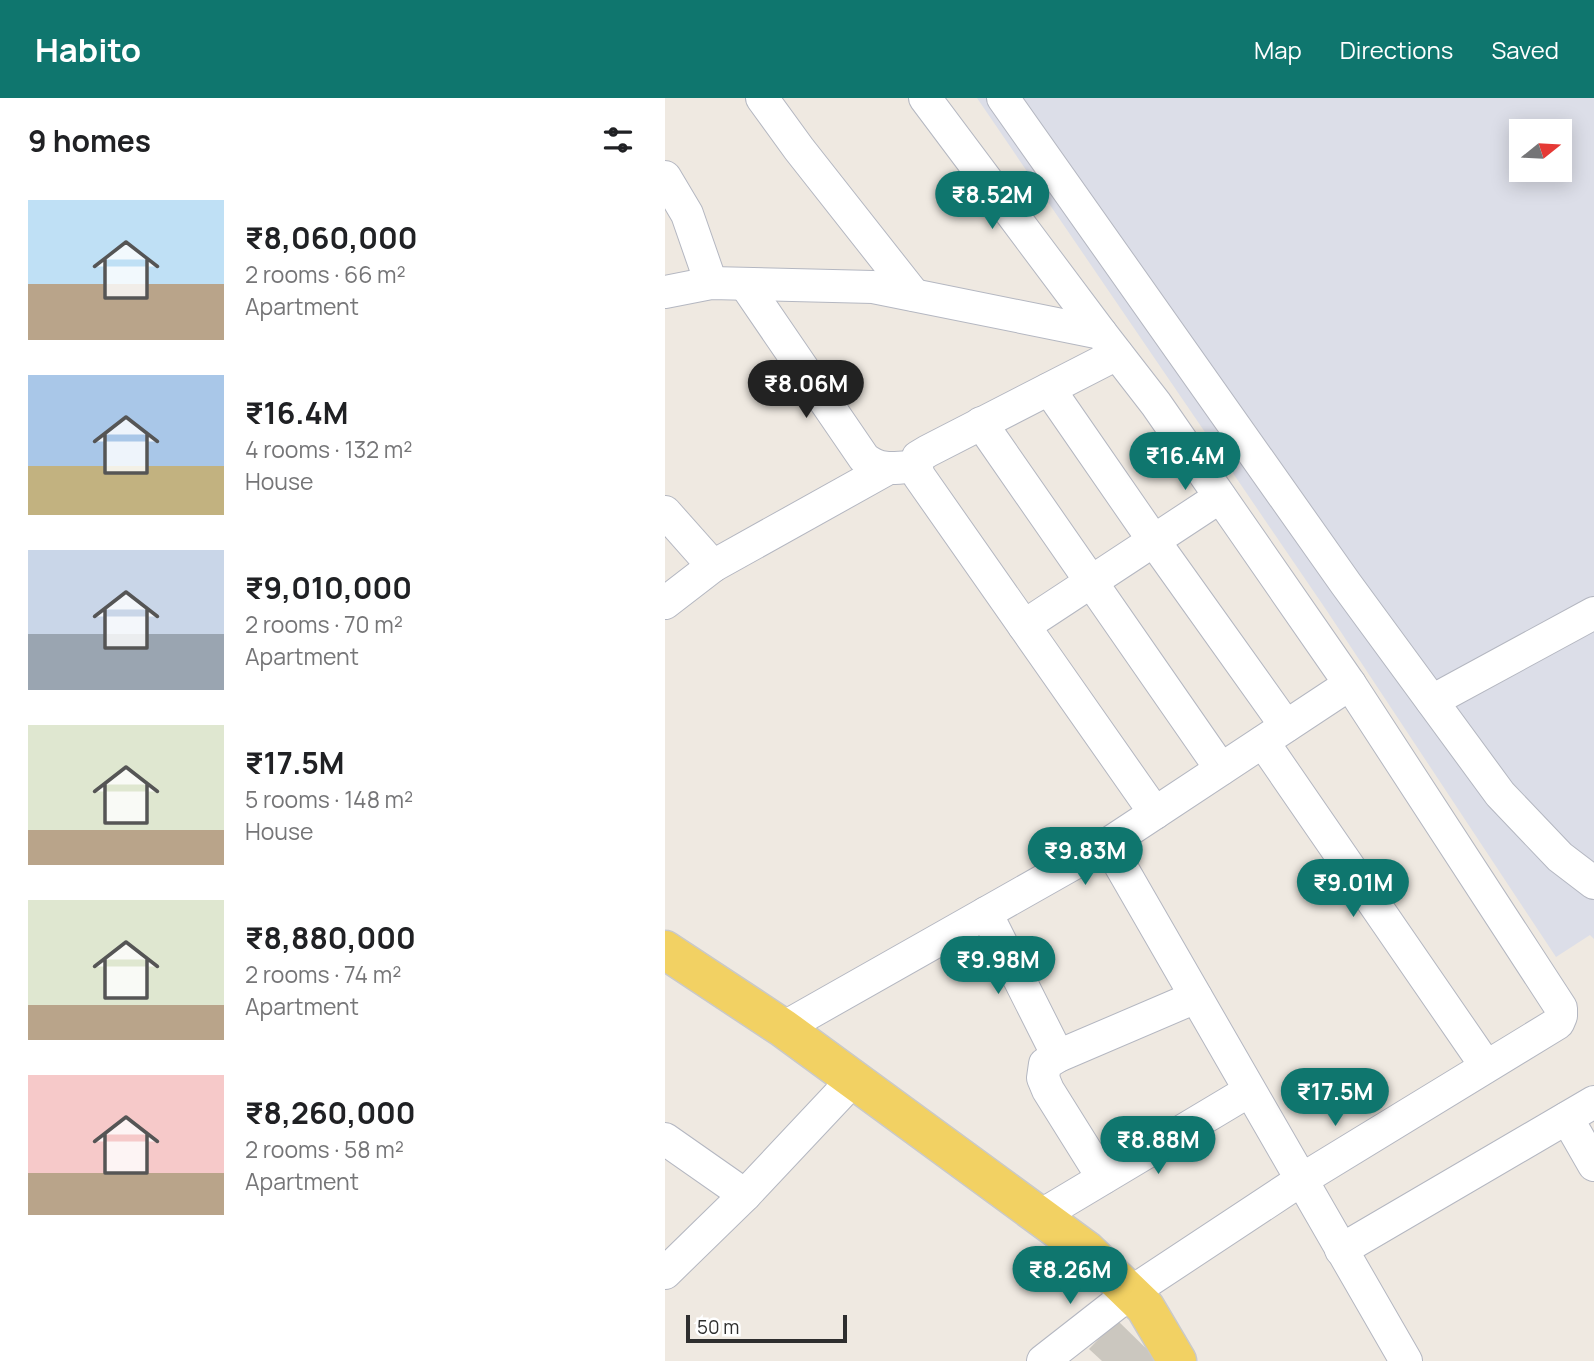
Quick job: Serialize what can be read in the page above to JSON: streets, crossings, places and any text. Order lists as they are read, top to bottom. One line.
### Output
{"scale_bar":"50 m","north":"right","page":{"header":"Habito","nav":["Map","Directions","Saved"],"heading":"9 homes","price":["₹8.52M","₹8.06M","₹16.4M","₹9.83M","₹9.01M","₹9.98M","₹17.5M","₹8.88M","₹8.26M"],"list":[{"name":"₹8,060,000","note":"2 rooms · 66 m² · Apartment"},{"name":"₹16.4M","note":"4 rooms · 132 m² · House"},{"name":"₹9,010,000","note":"2 rooms · 70 m² · Apartment"},{"name":"₹17.5M","note":"5 rooms · 148 m² · House"},{"name":"₹8,880,000","note":"2 rooms · 74 m² · Apartment"},{"name":"₹8,260,000","note":"2 rooms · 58 m² · Apartment"}],"scale":"50 m"}}
